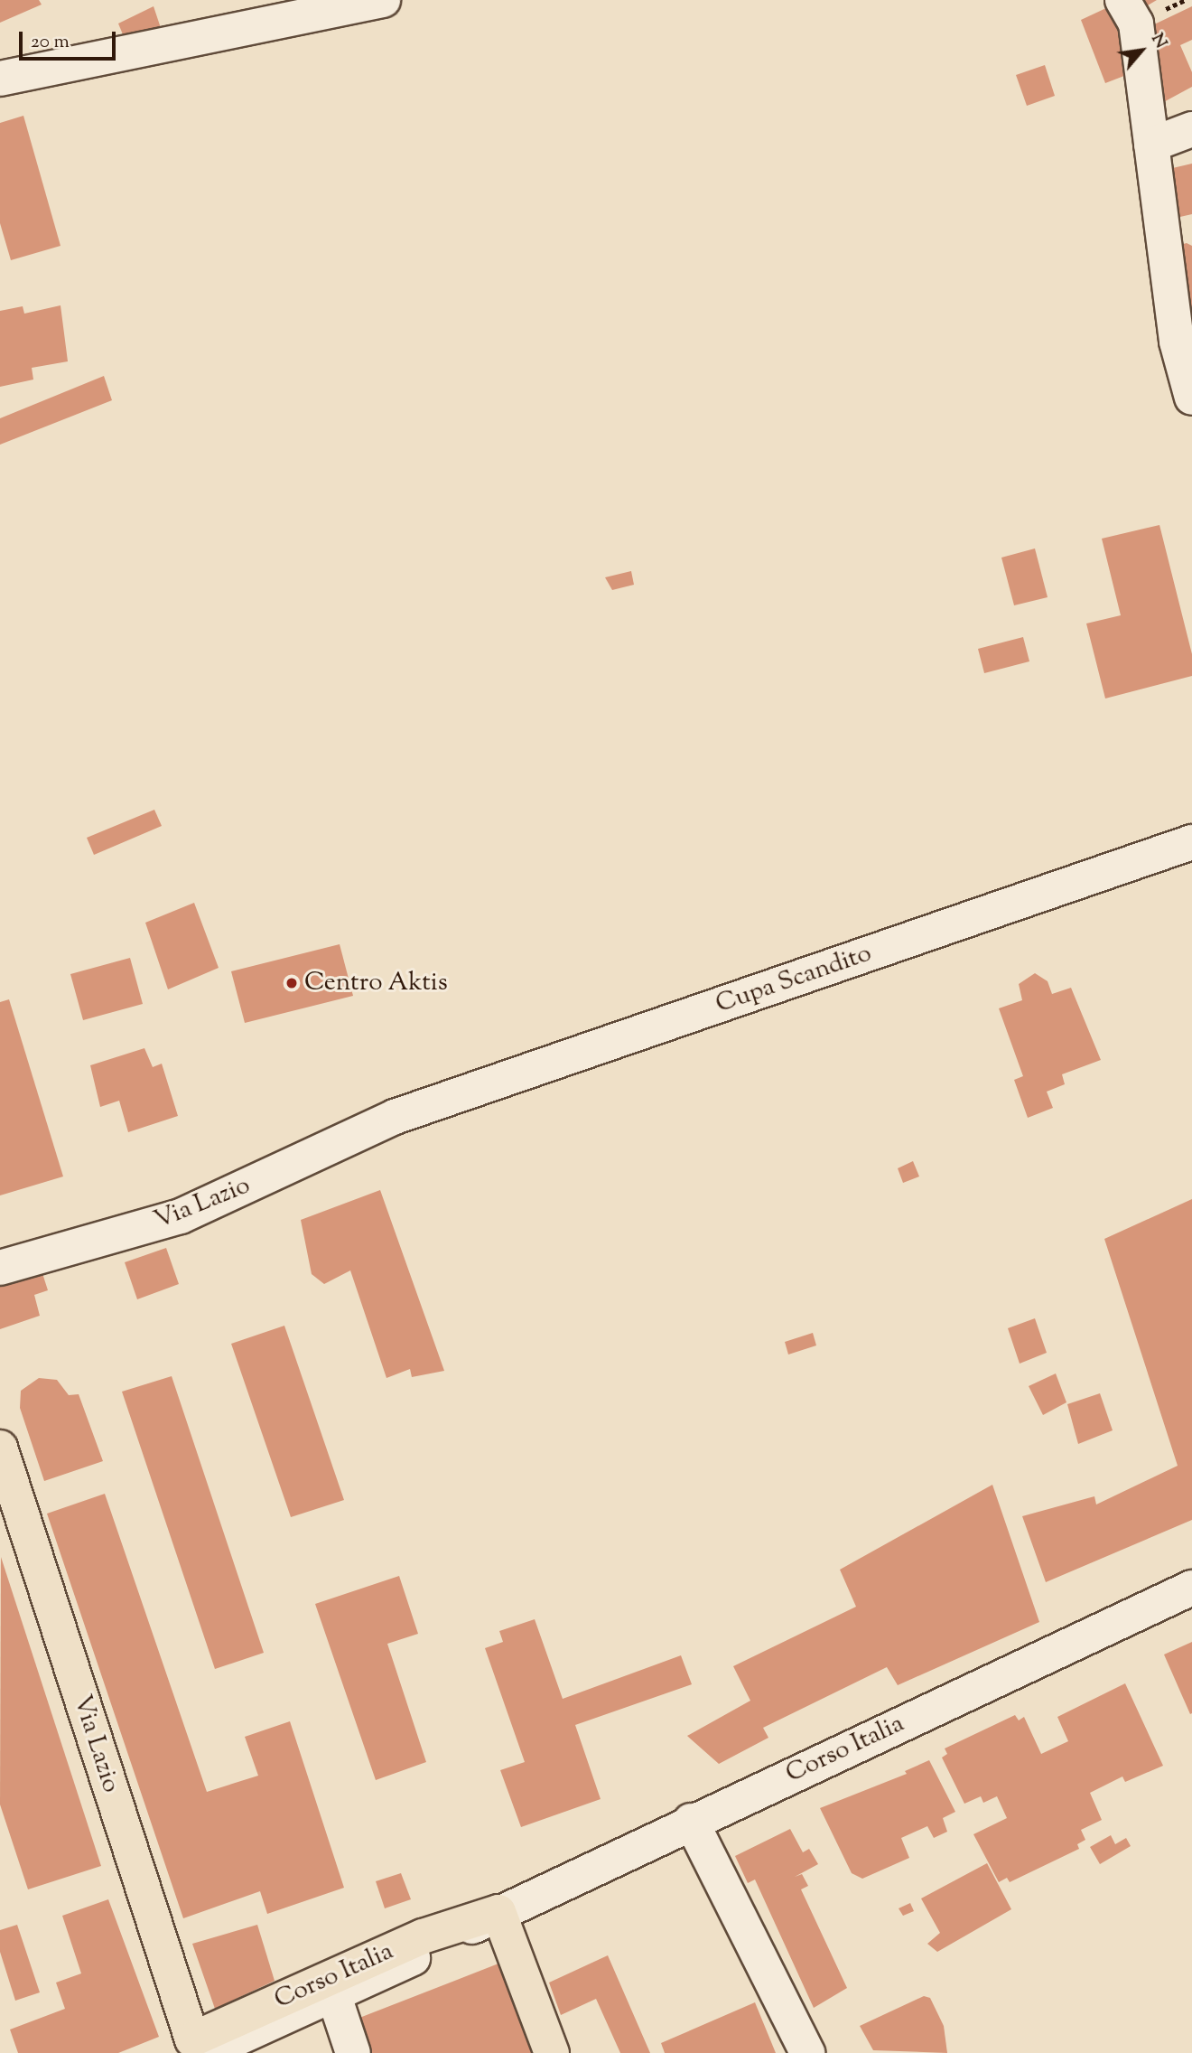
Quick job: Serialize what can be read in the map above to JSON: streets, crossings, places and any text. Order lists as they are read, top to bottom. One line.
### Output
{"streets":{"main road":["Via Lazio","Corso Italia"],"street":["Cupa Scandito"]},"crossings":[["Cupa Scandito","Via Lazio"],["Via Lazio","Corso Italia"]],"places":["Centro Aktis"],"scale_bar":"20 m","north":"top right"}
